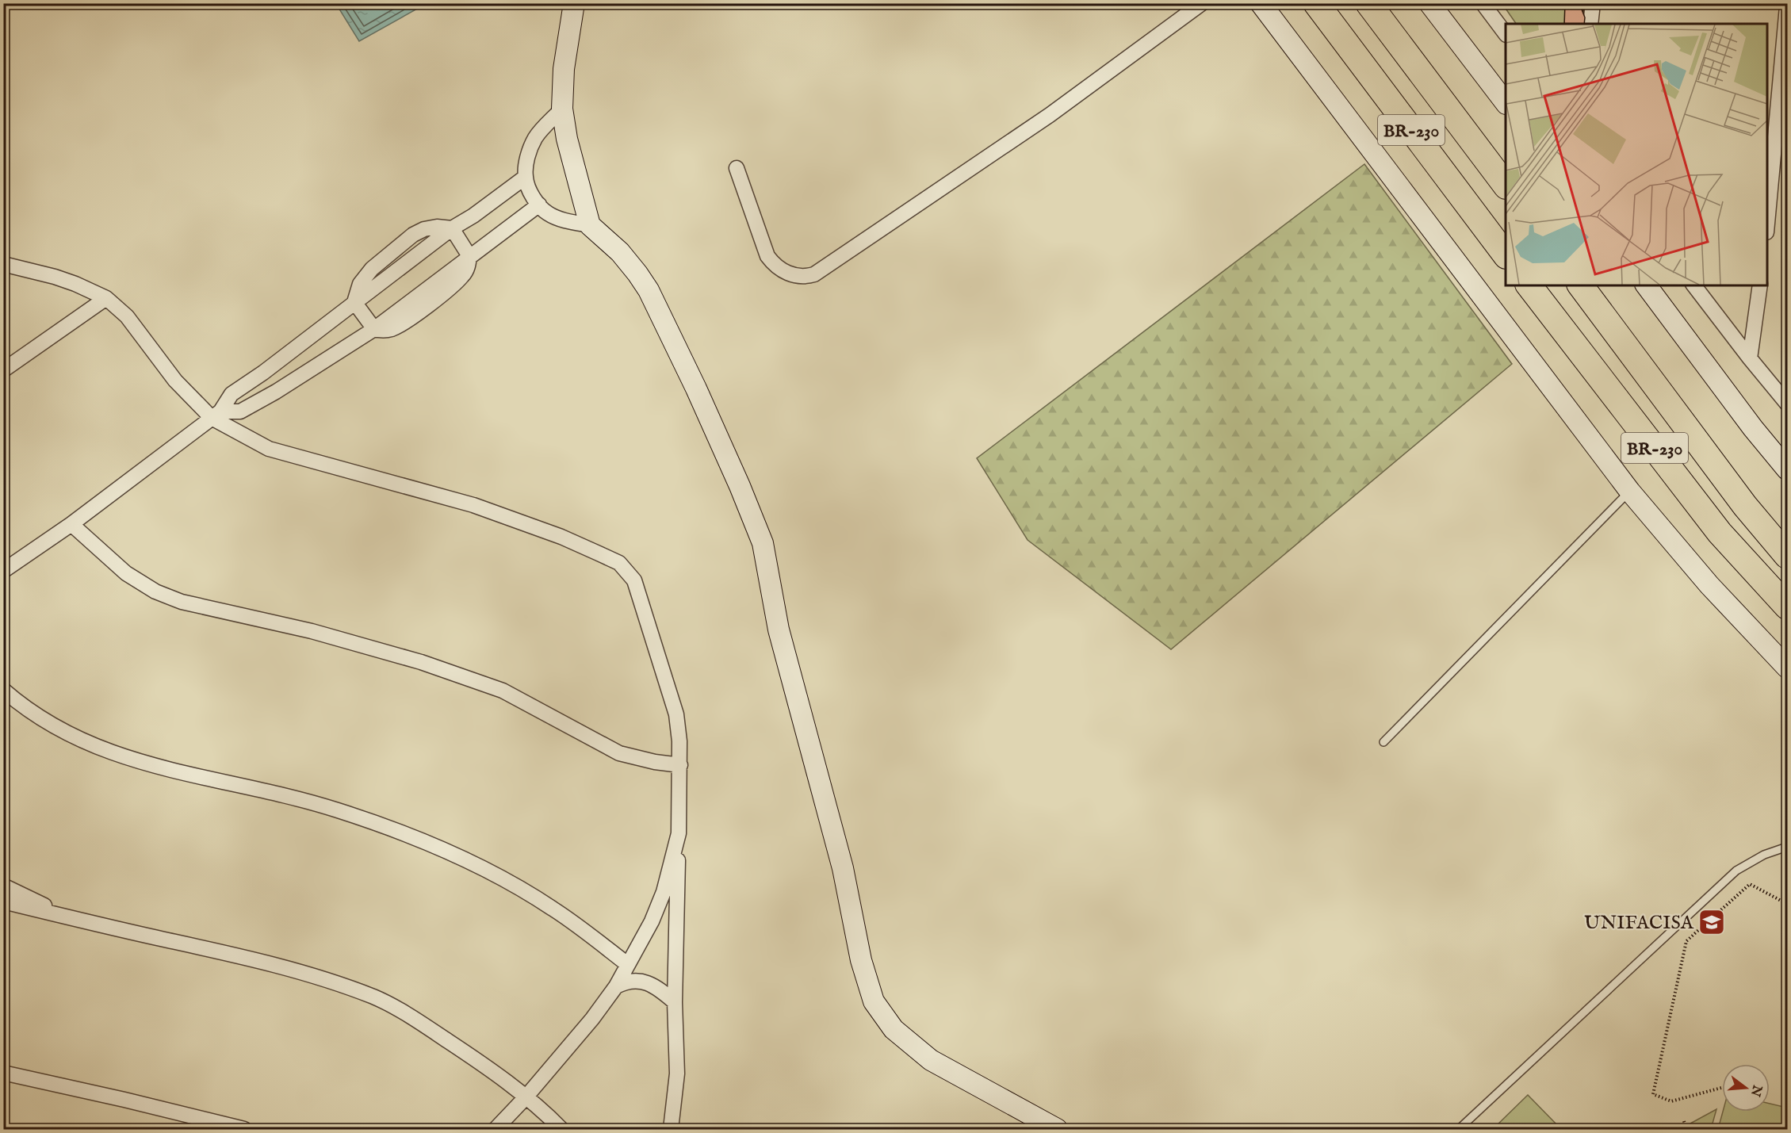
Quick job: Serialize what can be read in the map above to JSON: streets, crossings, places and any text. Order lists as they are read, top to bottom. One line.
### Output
{"streets":{"highway":["BR-230"]},"places":{"school or university":["UNIFACISA"]},"north":"right"}
